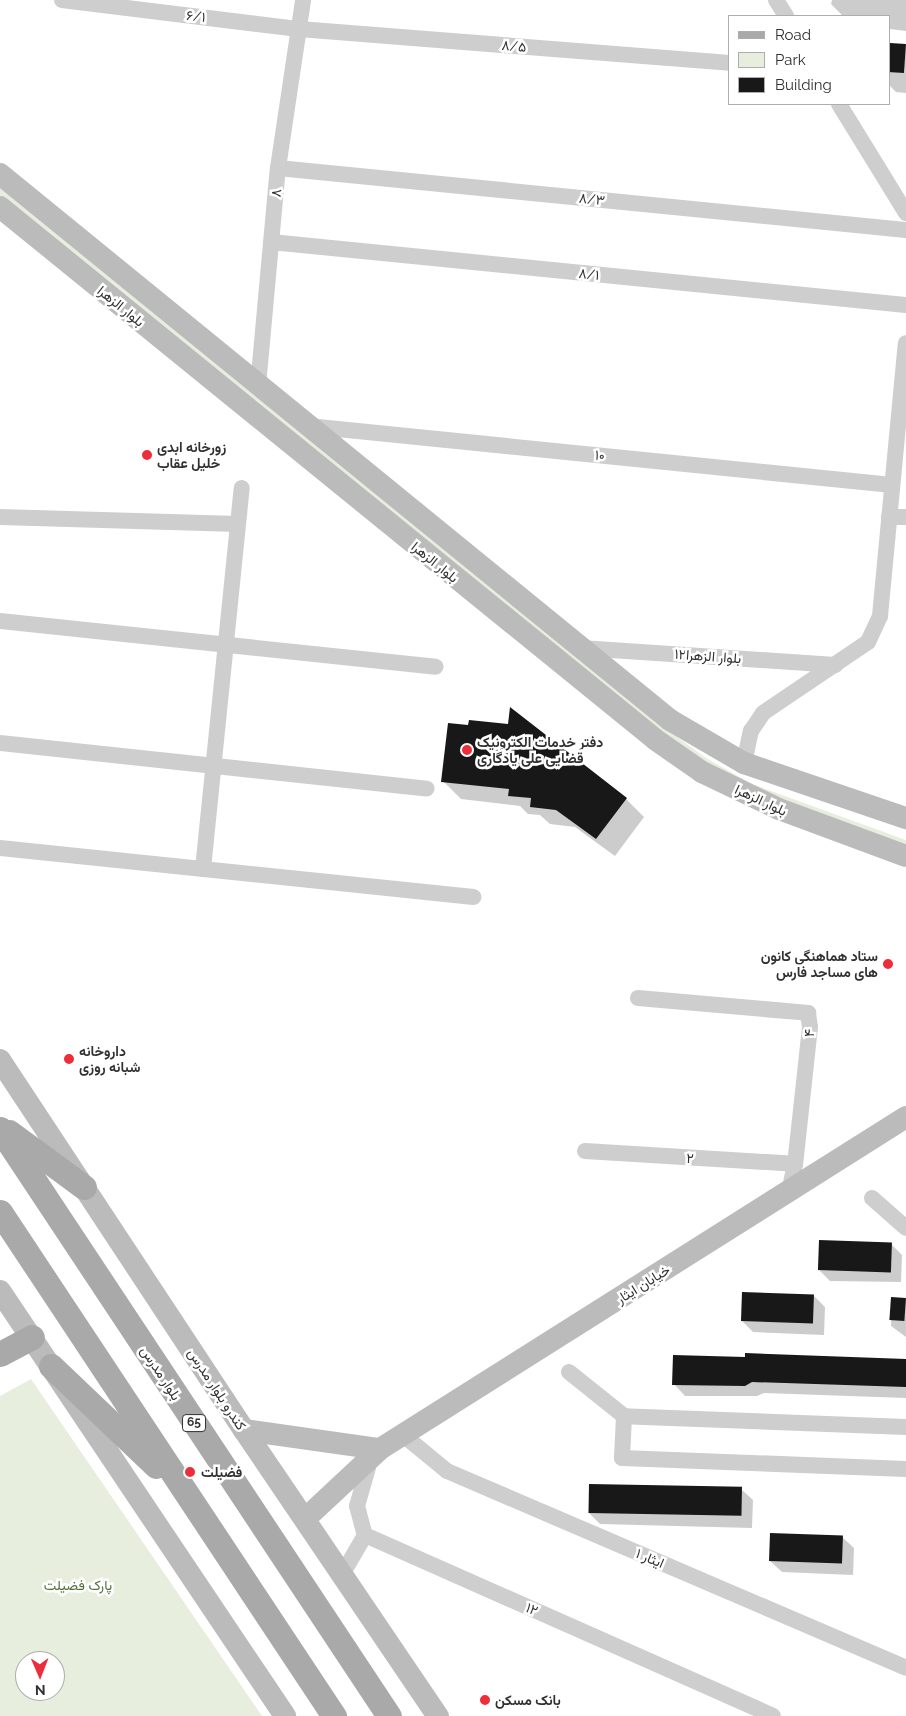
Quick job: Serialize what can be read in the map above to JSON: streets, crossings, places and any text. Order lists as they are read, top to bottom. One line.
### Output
{"streets":{"main road":["بلوار الزهرا","خیابان ایثار","بلوار مدرس","کندرو بلوار مدرس","65"],"street":["۶/۱","۸/۵","۸","۸/۳","۸/۱","۱۰","بلوار الزهرا۱۲","۴","۲","ایثار ۱","۱۲"]},"crossings":[["۶/۱","۸/۵"],["۶/۱","۸"],["۸/۵","۸"],["۸","۸/۳"],["۸","۸/۱"],["۸","بلوار الزهرا"],["بلوار الزهرا","۱۰"],["بلوار الزهرا","بلوار الزهرا۱۲"],["۴","۲"],["۴","خیابان ایثار"],["خیابان ایثار","کندرو بلوار مدرس"],["خیابان ایثار","ایثار ۱"]],"parks":["پارک فضیلت"],"places":["زورخانه ابدی خلیل عقاب","دفتر خدمات الکترونیک قضایی علی یادگاری","ستاد هماهنگی کانون های مساجد فارس","داروخانه شبانه روزی","فضیلت","بانک مسکن"],"legend":["Road","Park","Building"],"north":"bottom"}
